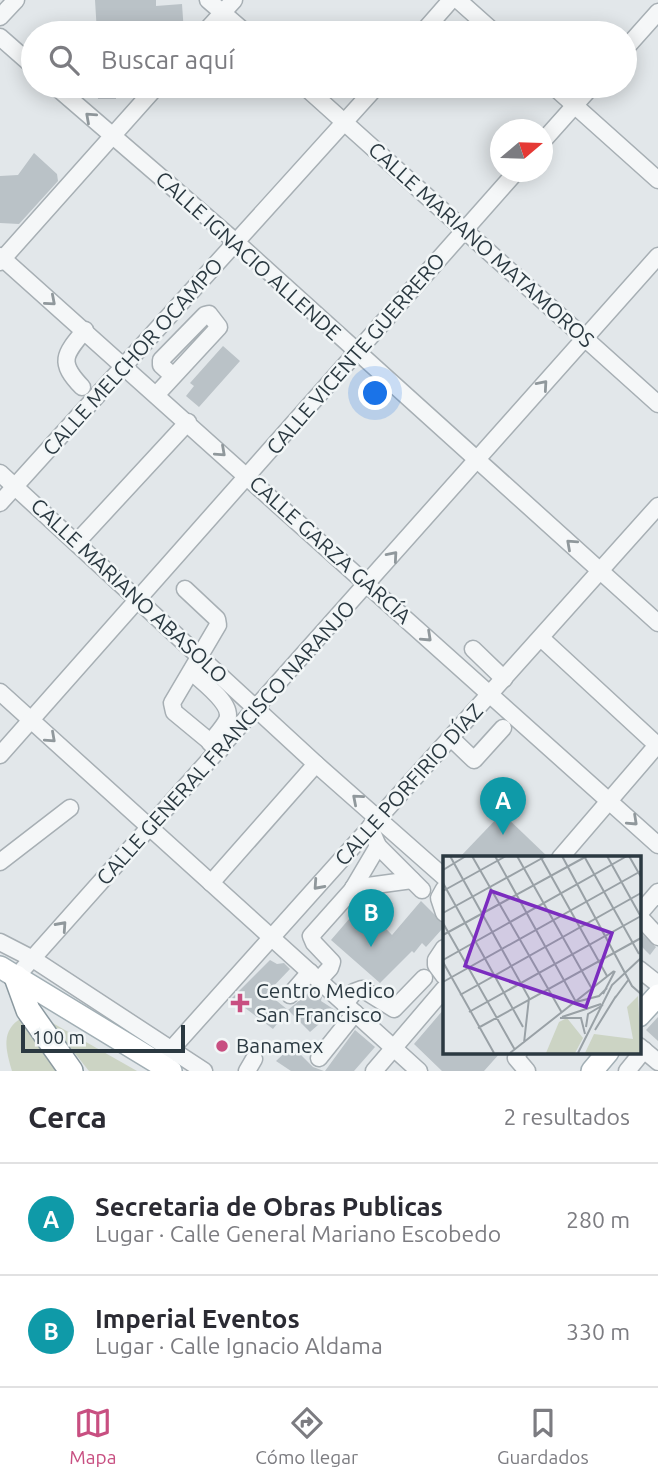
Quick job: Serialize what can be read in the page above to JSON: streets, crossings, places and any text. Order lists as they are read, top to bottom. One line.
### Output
{"streets":{"street":["CALLE MARIANO MATAMOROS","CALLE IGNACIO ALLENDE","CALLE VICENTE GUERRERO","CALLE MELCHOR OCAMPO","CALLE GARZA GARCÍA","CALLE MARIANO ABASOLO","CALLE GENERAL FRANCISCO NARANJO","CALLE PORFIRIO DÍAZ"]},"crossings":[["CALLE MARIANO MATAMOROS","CALLE VICENTE GUERRERO"],["CALLE MARIANO MATAMOROS","CALLE MELCHOR OCAMPO"],["CALLE MARIANO MATAMOROS","CALLE GENERAL FRANCISCO NARANJO"],["CALLE IGNACIO ALLENDE","CALLE VICENTE GUERRERO"],["CALLE IGNACIO ALLENDE","CALLE MELCHOR OCAMPO"],["CALLE IGNACIO ALLENDE","CALLE GENERAL FRANCISCO NARANJO"],["CALLE IGNACIO ALLENDE","CALLE PORFIRIO DÍAZ"],["CALLE VICENTE GUERRERO","CALLE GARZA GARCÍA"],["CALLE VICENTE GUERRERO","CALLE MARIANO ABASOLO"],["CALLE MELCHOR OCAMPO","CALLE GARZA GARCÍA"],["CALLE MELCHOR OCAMPO","CALLE MARIANO ABASOLO"],["CALLE GARZA GARCÍA","CALLE GENERAL FRANCISCO NARANJO"],["CALLE GARZA GARCÍA","CALLE PORFIRIO DÍAZ"],["CALLE MARIANO ABASOLO","CALLE GENERAL FRANCISCO NARANJO"],["CALLE MARIANO ABASOLO","CALLE PORFIRIO DÍAZ"]],"one_way":["CALLE GARZA GARCÍA","CALLE GENERAL FRANCISCO NARANJO"],"places":{"health":["Centro Medico San Francisco"],"other":["Banamex"]},"scale_bar":"100 m","north":"right","page":{"search":"Buscar aquí","pins":["A","B"],"scale":"100 m","heading":["Cerca","2 resultados"],"list":[{"mark":"A","name":"Secretaria de Obras Publicas","note":"Lugar · Calle General Mariano Escobedo","value":"280 m"},{"mark":"B","name":"Imperial Eventos","note":"Lugar · Calle Ignacio Aldama","value":"330 m"}],"nav":["Mapa","Cómo llegar","Guardados"]}}
